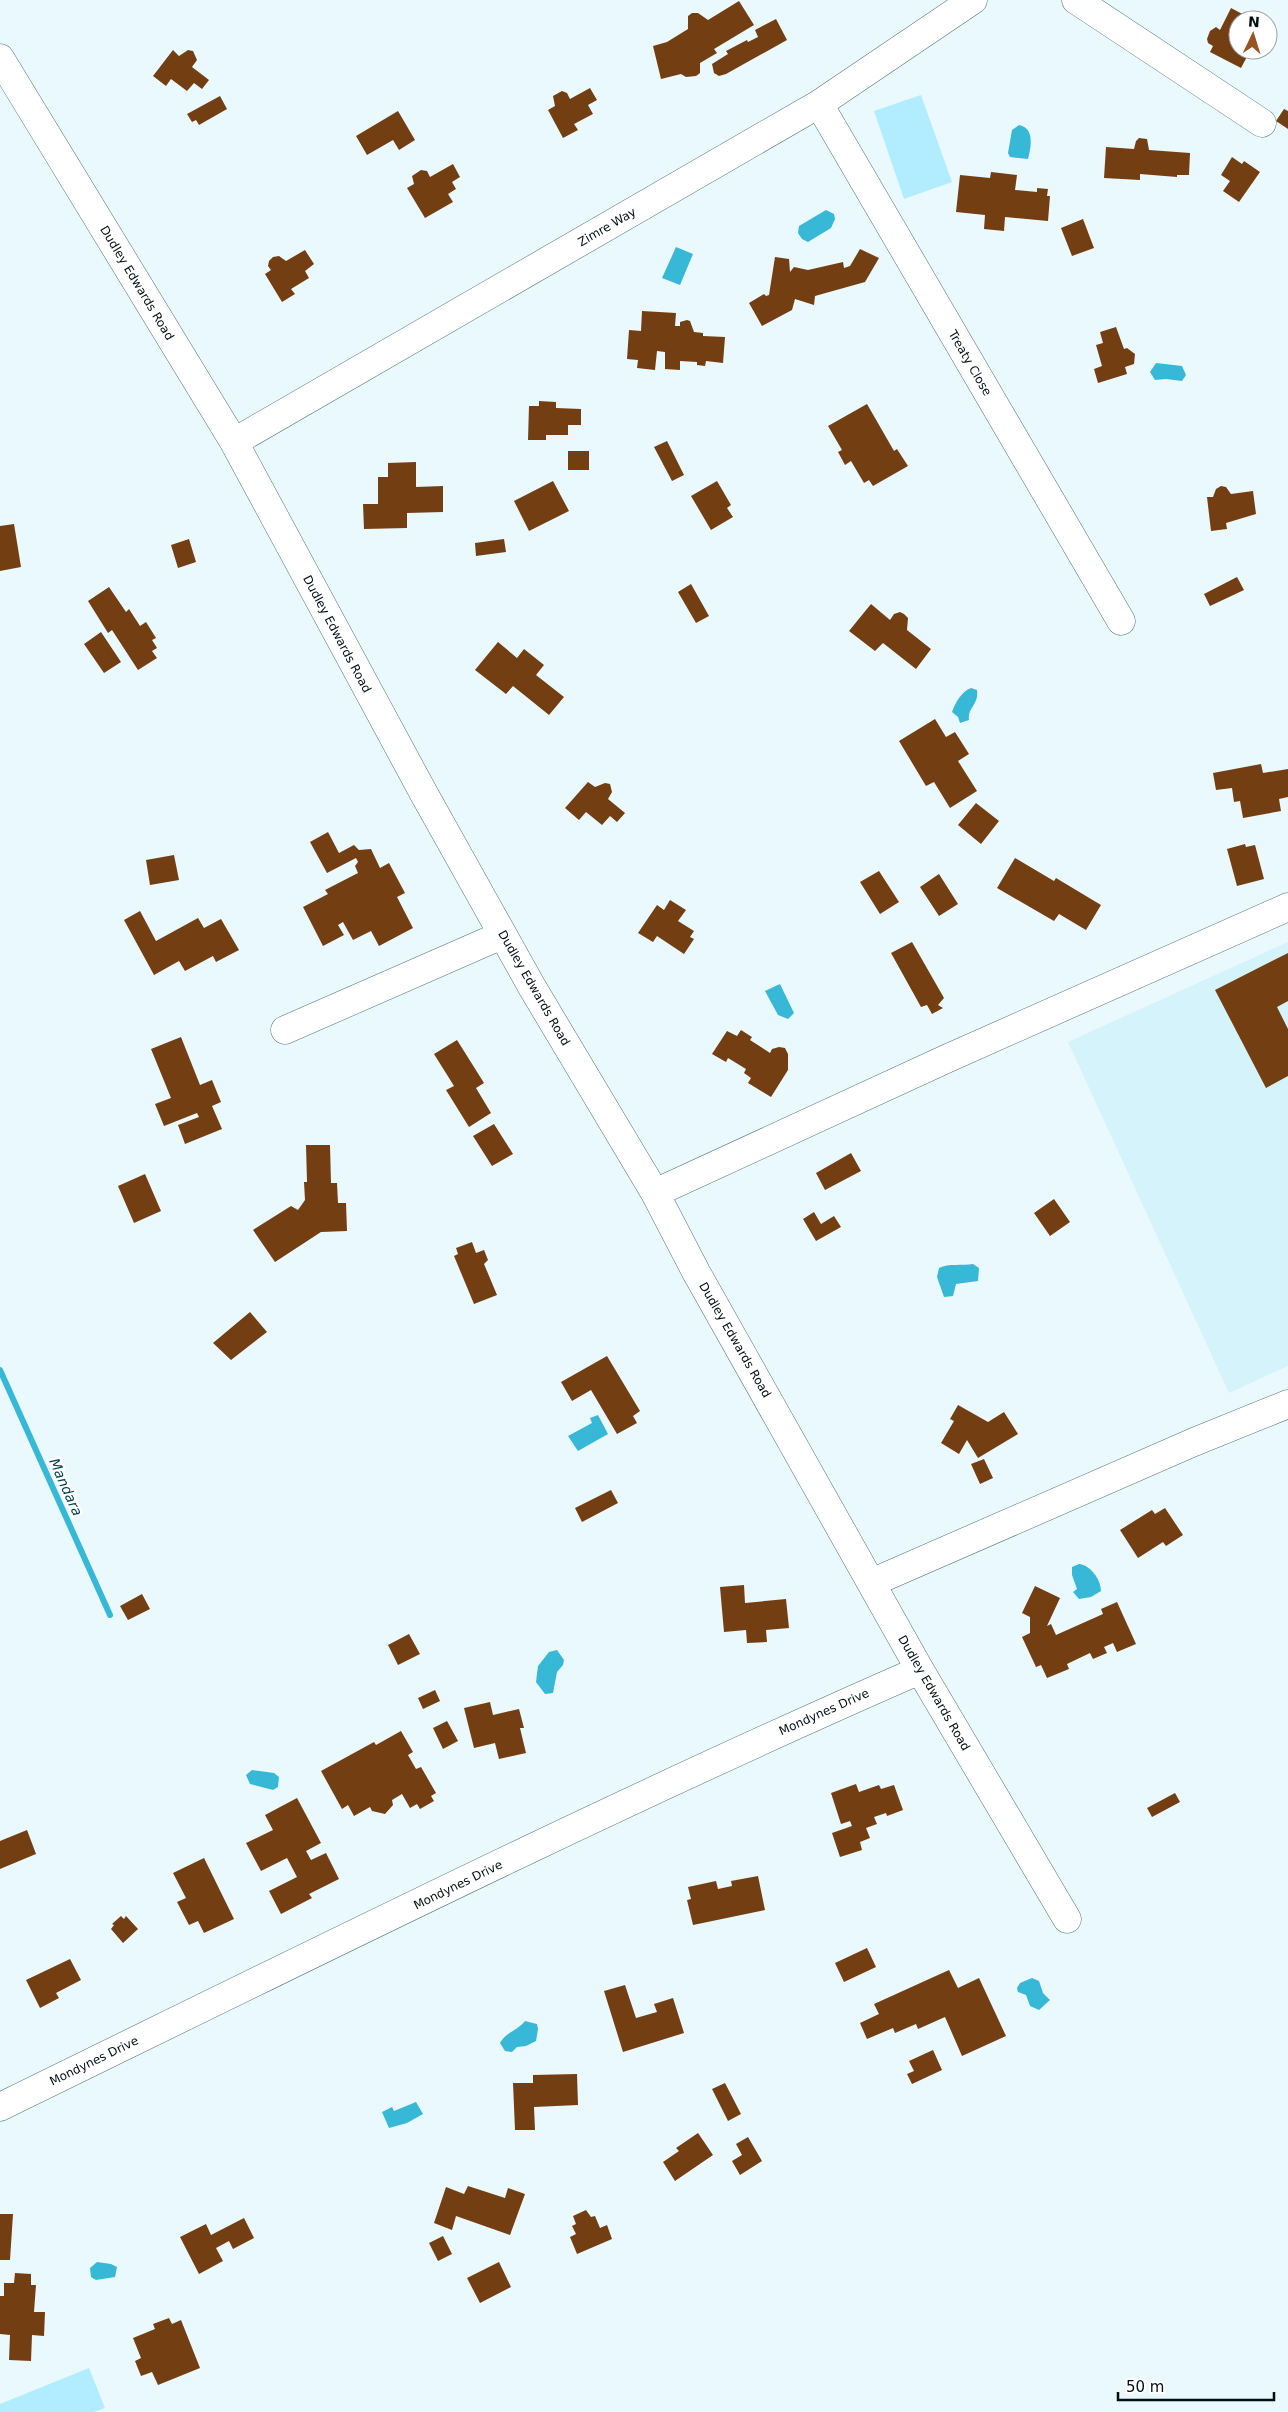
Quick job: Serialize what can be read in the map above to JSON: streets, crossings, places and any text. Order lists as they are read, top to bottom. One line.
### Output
{"streets":{"street":["Zimre Way","Dudley Edwards Road","Treaty Close","Mondynes Drive"]},"crossings":[["Zimre Way","Dudley Edwards Road"],["Zimre Way","Treaty Close"],["Dudley Edwards Road","Mondynes Drive"]],"water":["Mandara"],"scale_bar":"50 m","north":"top"}
